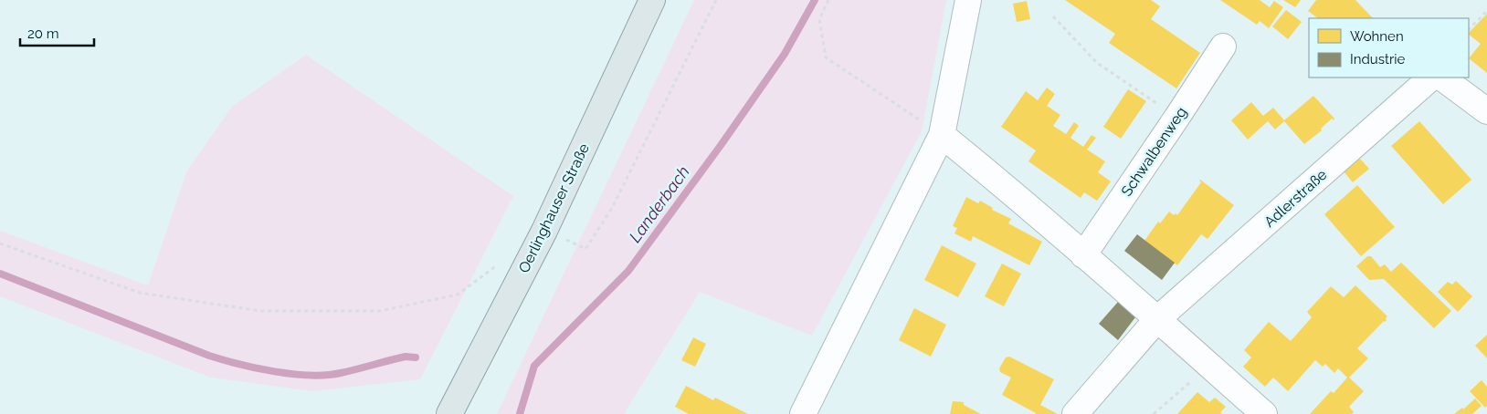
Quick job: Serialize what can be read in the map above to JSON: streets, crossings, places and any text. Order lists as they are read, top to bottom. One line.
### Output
{"streets":{"main road":["Oerlinghauser Straße"],"street":["Schwalbenweg","Adlerstraße"]},"water":["Landerbach"],"legend":["Wohnen","Industrie"],"scale_bar":"20 m"}
